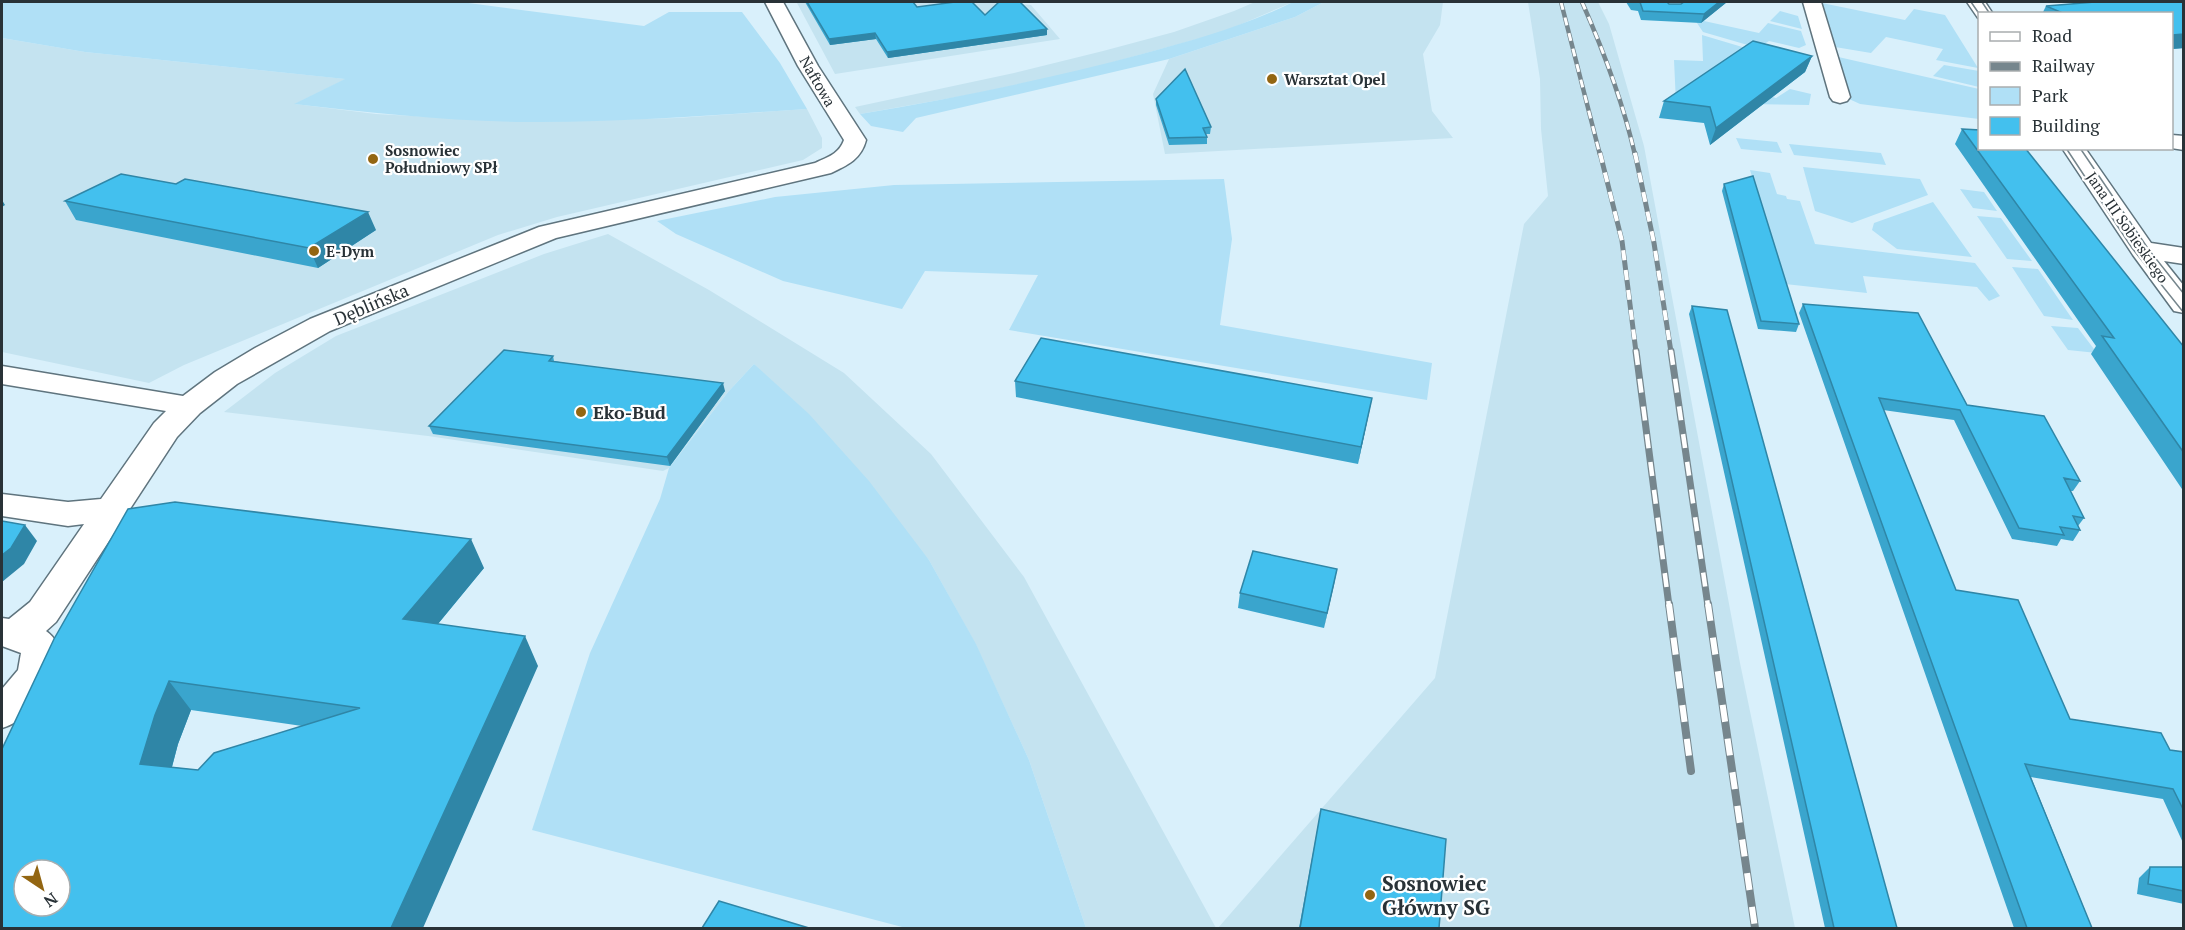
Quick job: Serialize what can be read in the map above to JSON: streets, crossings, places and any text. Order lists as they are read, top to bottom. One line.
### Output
{"streets":{"street":["Naftowa","Jana III Sobieskiego","Dęblińska"]},"crossings":[["Naftowa","Dęblińska"]],"places":["Warsztat Opel","Sosnowiec Południowy SPł","E-Dym","Eko-Bud","Sosnowiec Główny SG"],"legend":["Road","Railway","Park","Building"],"north":"bottom right"}
